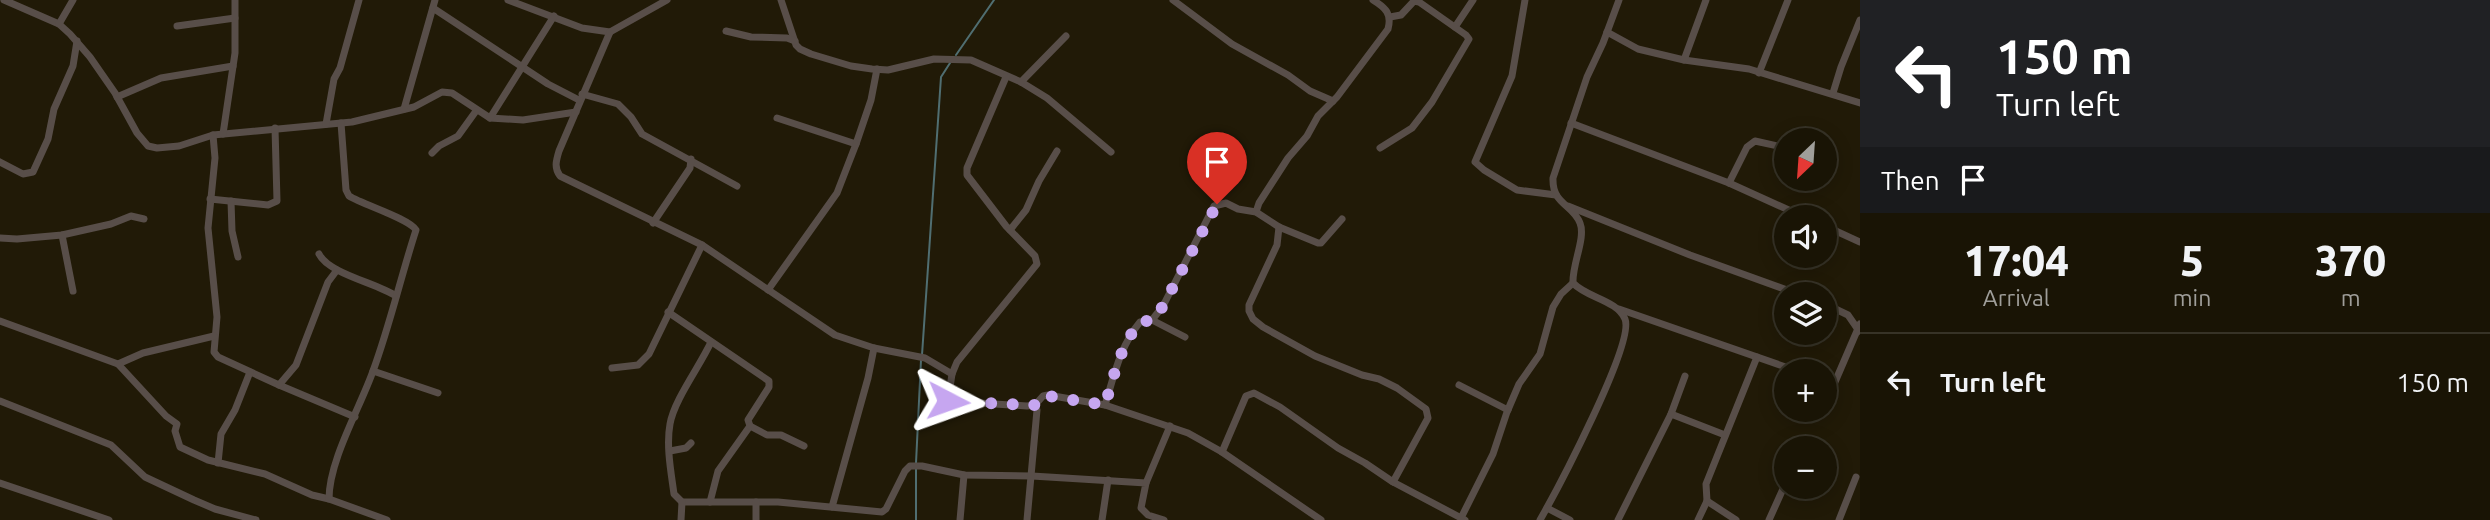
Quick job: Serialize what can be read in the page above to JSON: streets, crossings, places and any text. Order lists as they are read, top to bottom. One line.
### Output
{"north":"bottom left","page":{"turn":["150 m","Turn left"],"map_buttons":["+","−"],"then":"Then","eta":["17:04","Arrival","5","min","370","m"],"list":[{"name":"Turn left","value":"150 m"}]}}
